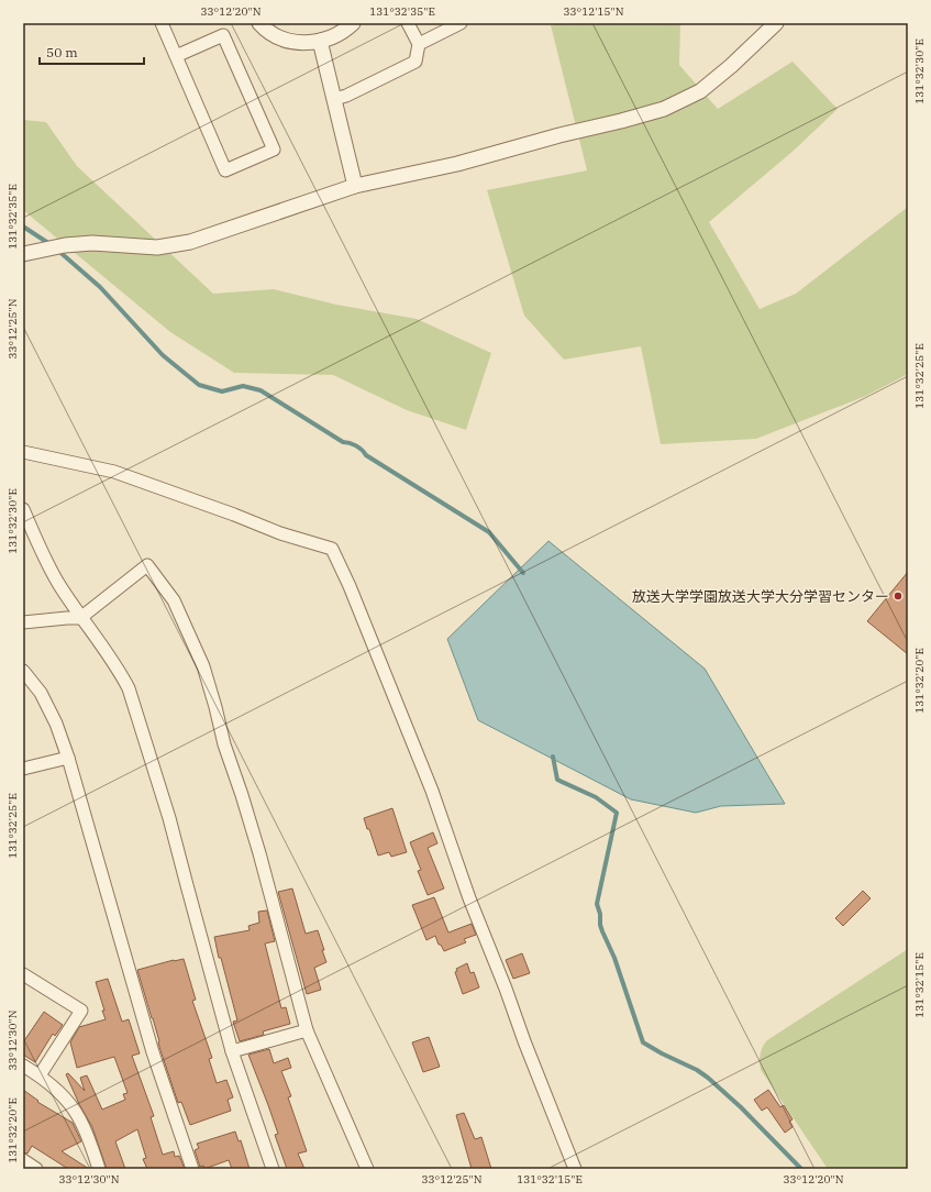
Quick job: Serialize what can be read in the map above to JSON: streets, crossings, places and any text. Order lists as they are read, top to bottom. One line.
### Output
{"places":["放送大学学園放送大学大分学習センター"],"scale_bar":"50 m","coordinates":["33°12'20\"N","131°32'35\"E","33°12'15\"N","131°32'30\"E","33°12'25\"N","131°32'25\"E","131°32'20\"E","131°32'15\"E","33°12'30\"N"]}
